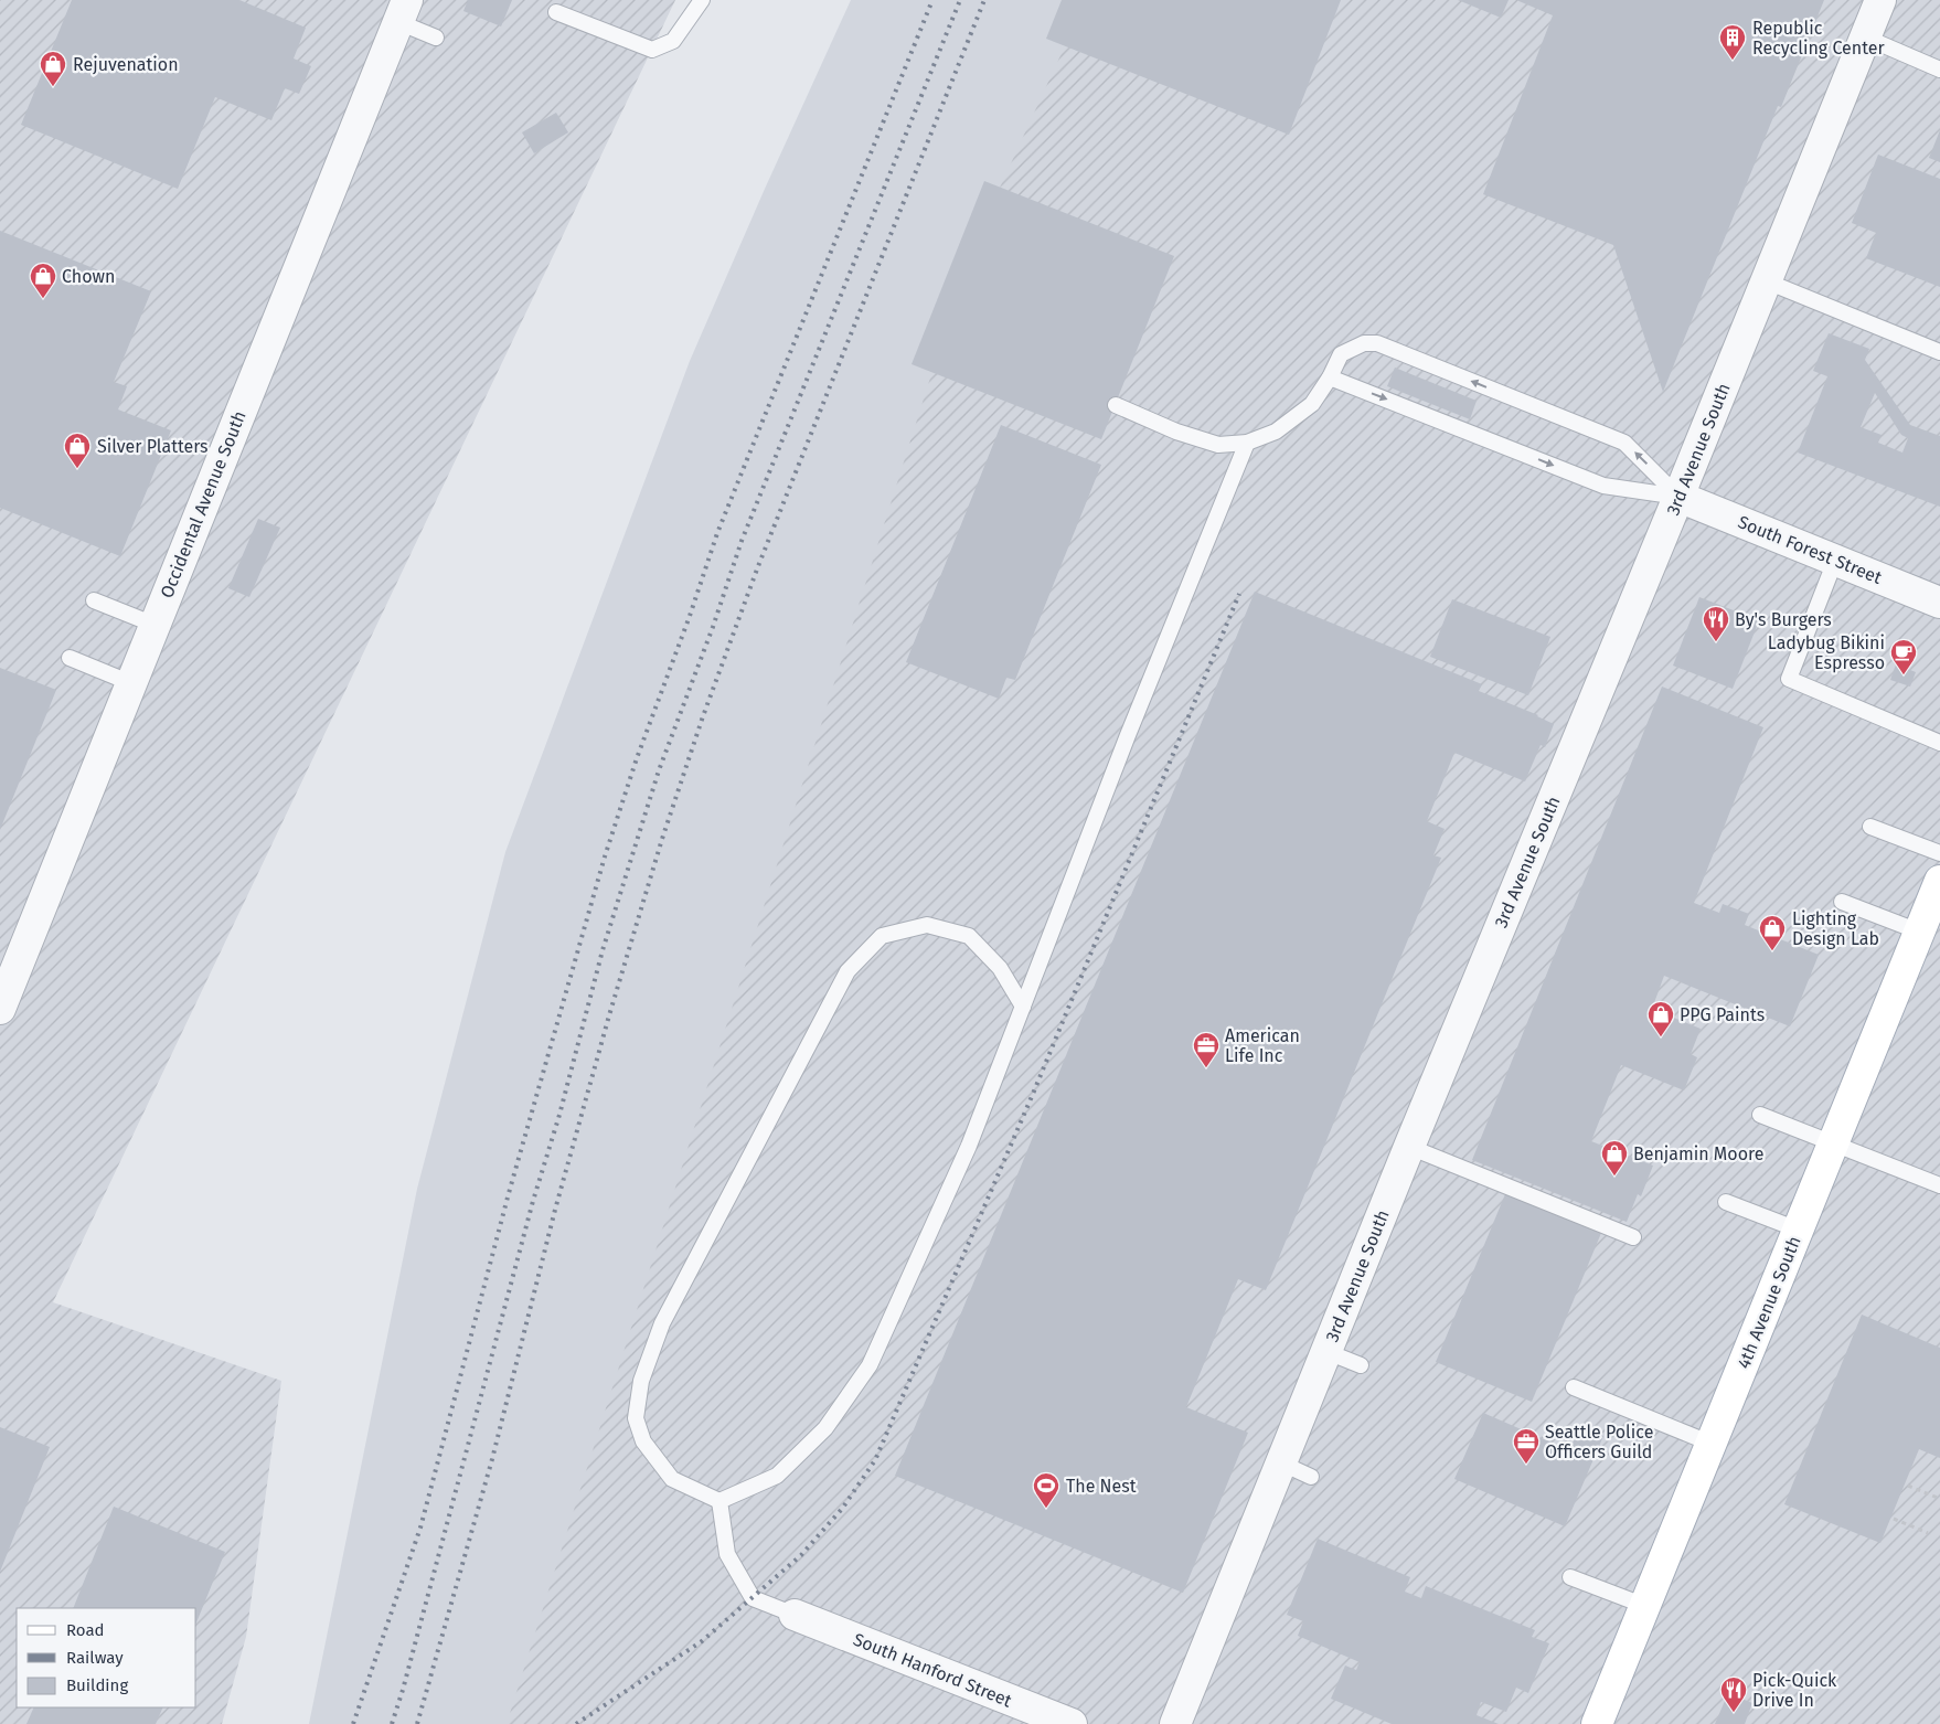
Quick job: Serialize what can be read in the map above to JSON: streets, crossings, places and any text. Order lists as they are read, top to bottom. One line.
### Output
{"streets":{"main road":["4th Avenue South"],"street":["3rd Avenue South","Occidental Avenue South","South Forest Street","South Hanford Street"]},"crossings":[["3rd Avenue South","South Forest Street"]],"places":{"building":["Republic Recycling Center"],"shop":["Rejuvenation","Chown","Silver Platters","Lighting Design Lab","PPG Paints","Benjamin Moore"],"restaurant":["By's Burgers","Pick-Quick Drive In"],"cafe":["Ladybug Bikini Espresso"],"office":["American Life Inc","Seattle Police Officers Guild"],"sports":["The Nest"]},"legend":["Road","Railway","Building"]}
